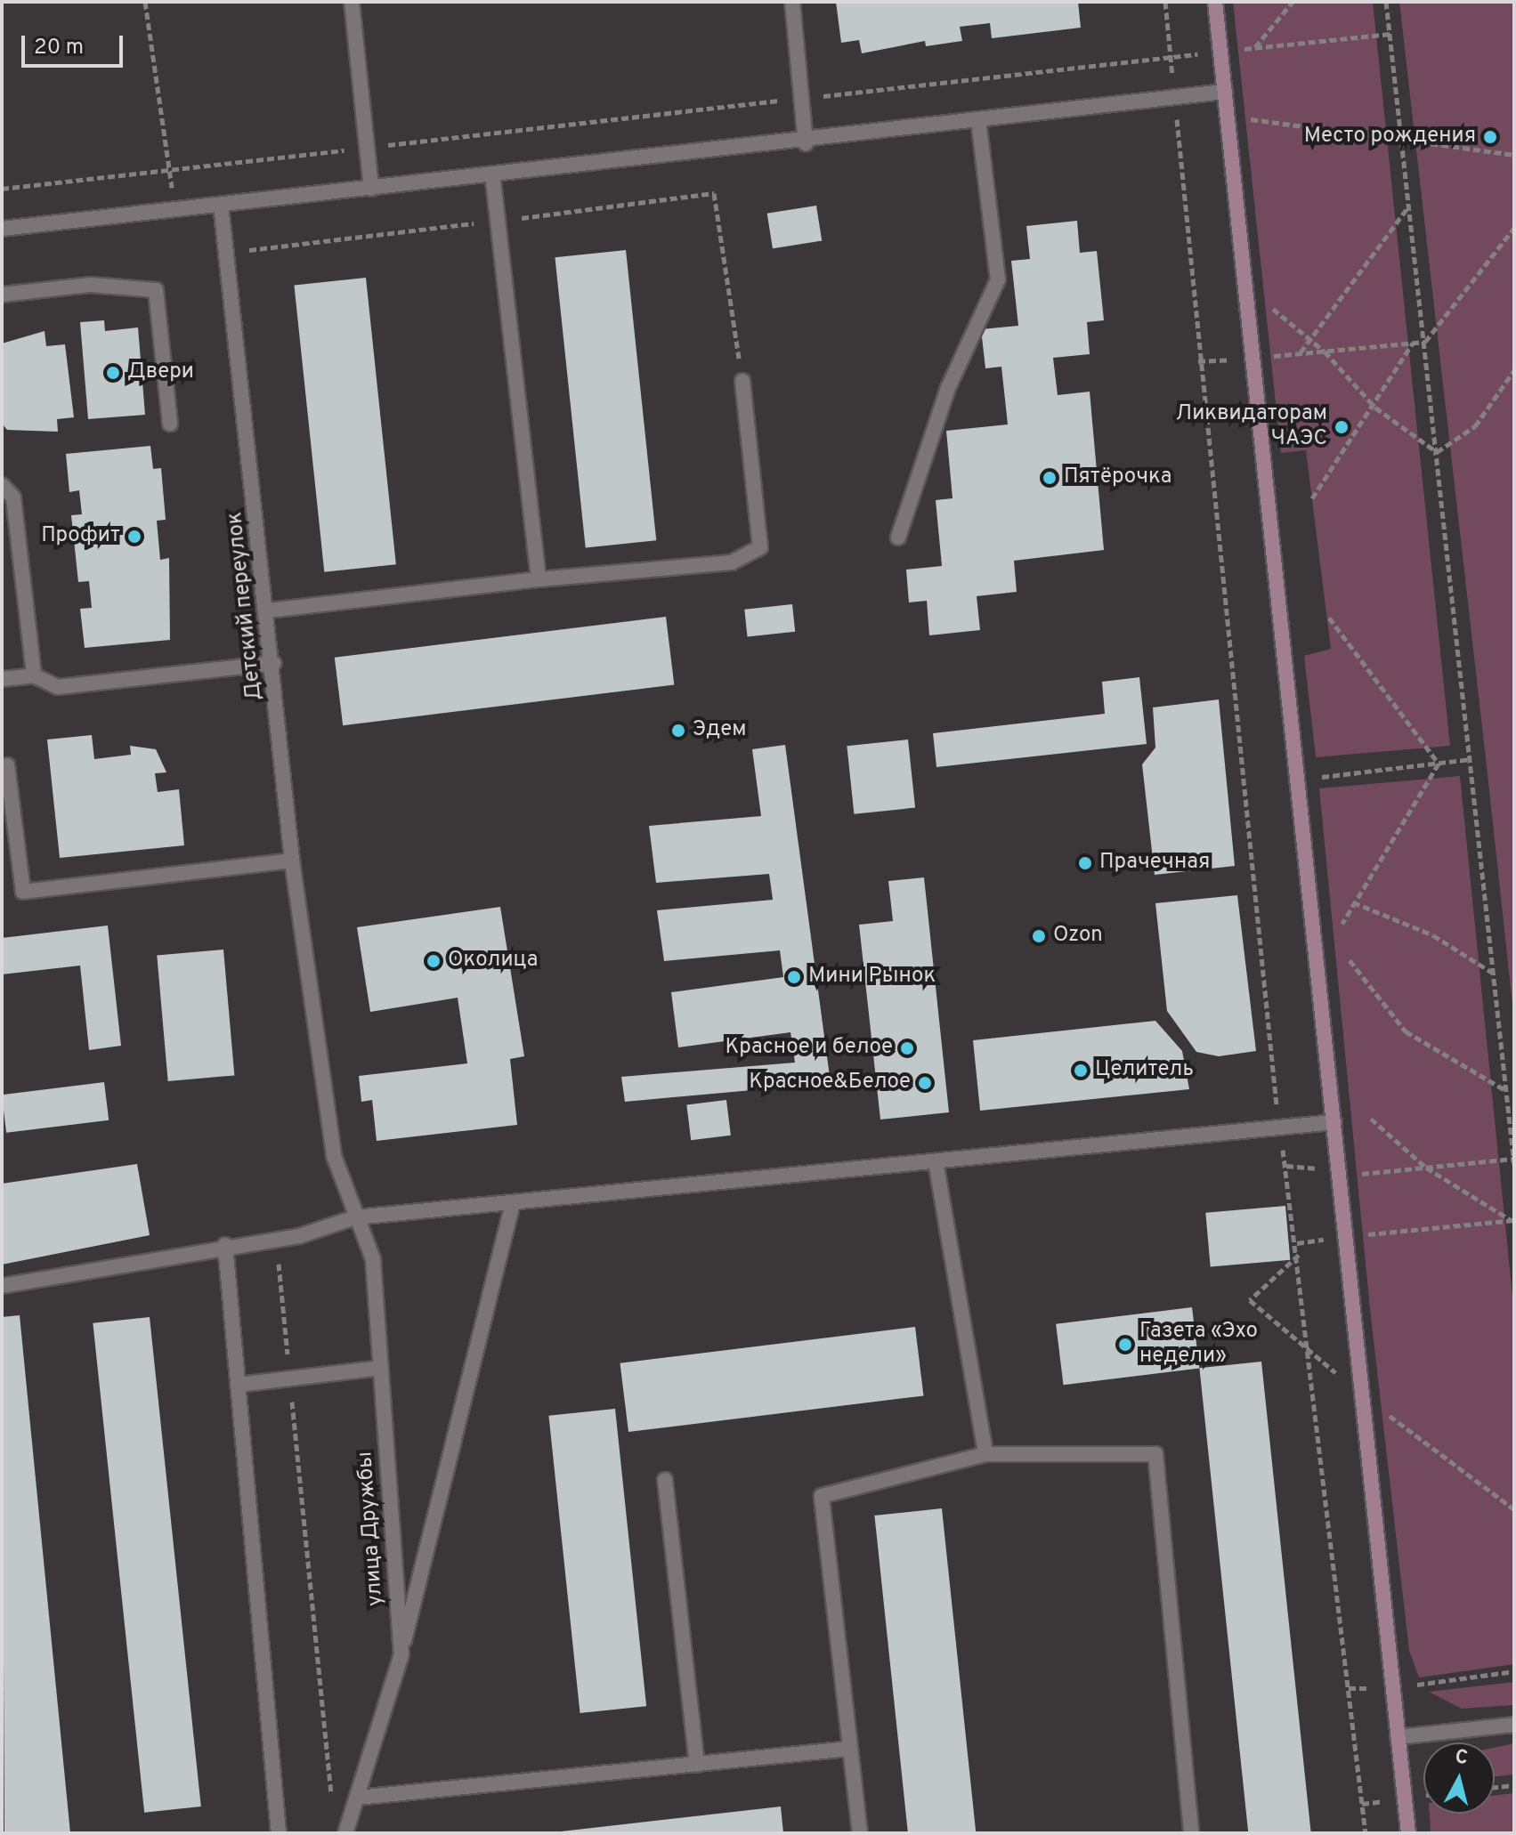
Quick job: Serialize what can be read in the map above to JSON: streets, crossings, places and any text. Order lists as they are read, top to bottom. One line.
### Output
{"streets":{"street":["Детский переулок","улица Дружбы"]},"crossings":[["Детский переулок","улица Дружбы"]],"places":["Место рождения","Двери","Ликвидаторам ЧАЭС","Пятёрочка","Профит","Эдем","Прачечная","Ozon","Околица","Мини Рынок","Красное и белое","Целитель","Красное&Белое","Газета «Эхо недели»"],"scale_bar":"20 m","north":"top"}
